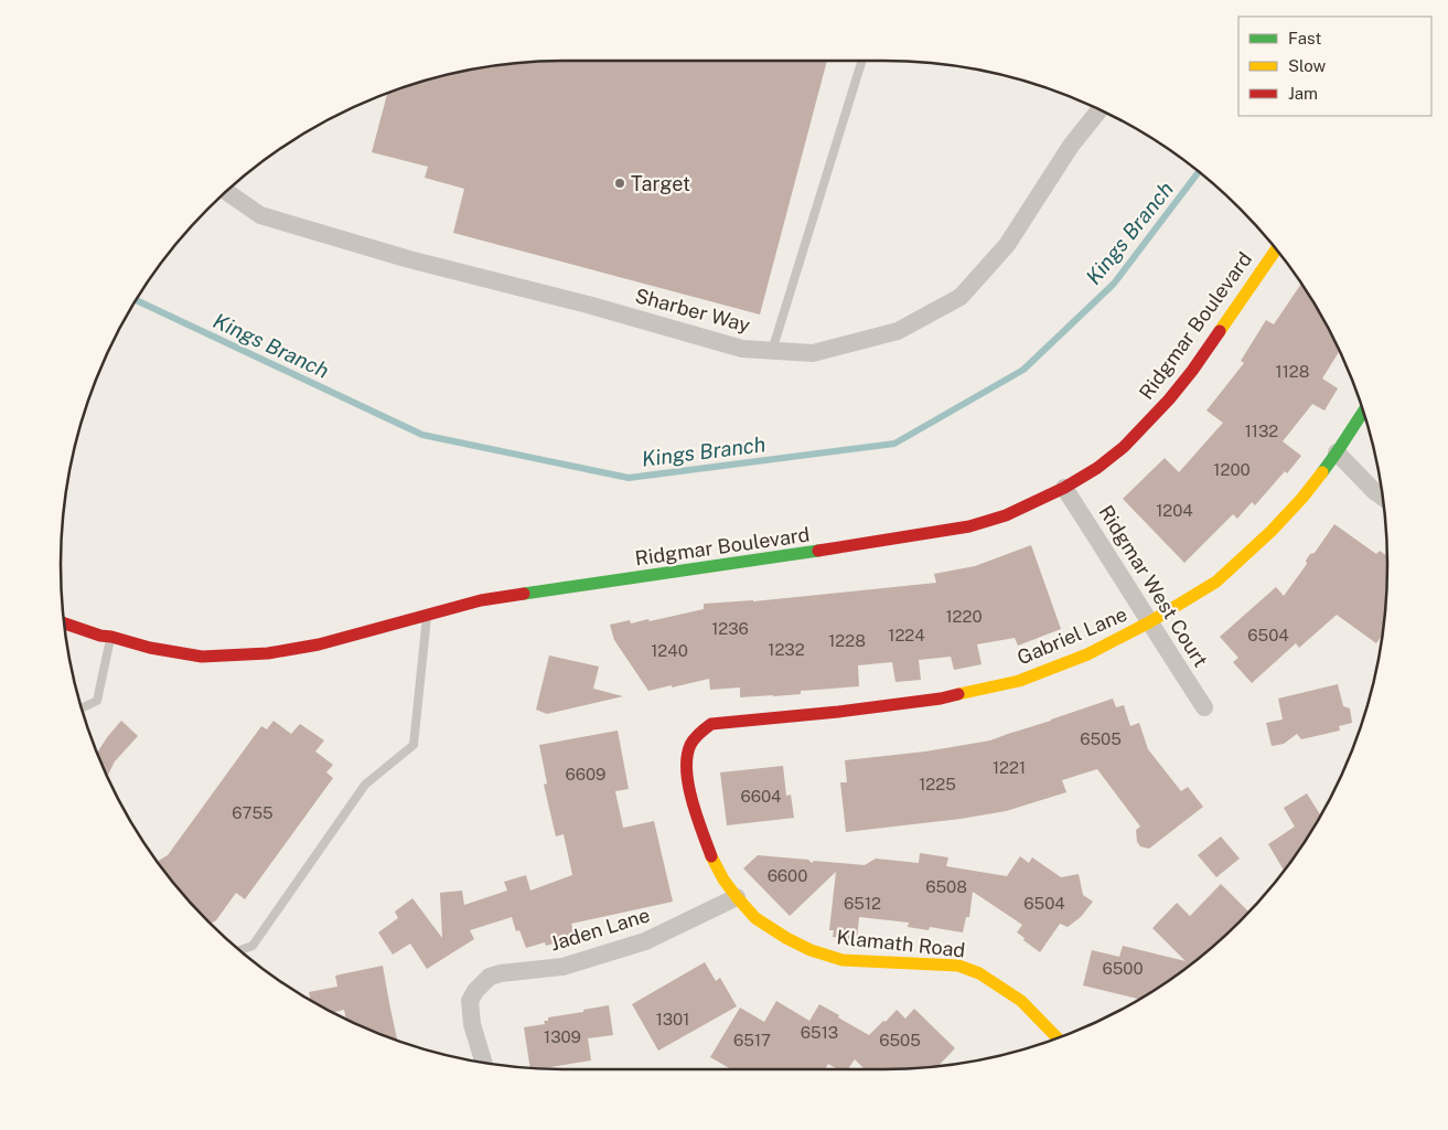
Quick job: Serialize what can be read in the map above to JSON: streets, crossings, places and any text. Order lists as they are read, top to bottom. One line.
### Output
{"streets":{"street":["Sharber Way","Ridgmar Boulevard","Ridgmar West Court","Gabriel Lane","Jaden Lane","Klamath Road"]},"crossings":[["Ridgmar Boulevard","Ridgmar West Court"],["Ridgmar West Court","Gabriel Lane"],["Gabriel Lane","Klamath Road"],["Jaden Lane","Klamath Road"]],"water":["Kings Branch"],"places":["Target"],"house_numbers":["1128","1132","1200","1204","1220","1236","1224","6504","1228","1232","1240","6505","1221","6609","1225","6604","6755","6600","6508","6512","6504","6500","1301","6513","1309","6517","6505"],"legend":["Fast","Slow","Jam"]}
